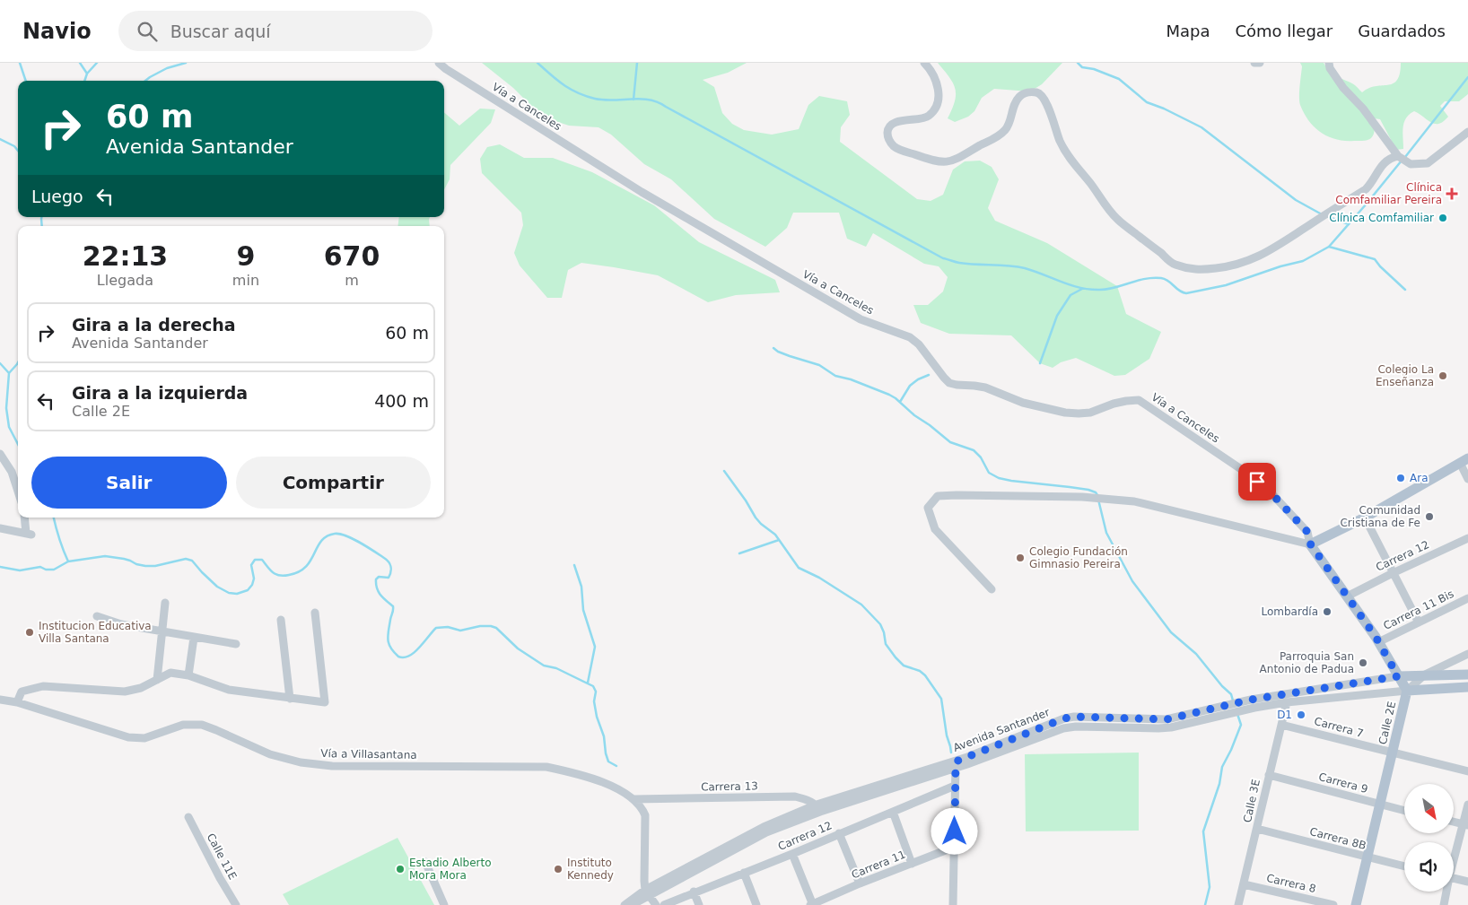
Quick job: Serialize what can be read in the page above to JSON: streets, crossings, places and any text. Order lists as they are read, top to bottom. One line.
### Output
{"streets":{"main road":["Calle 2E","Avenida Santander"],"street":["Vía a Canceles","Carrera 12","Carrera 11 Bis","Carrera 7","Vía a Villasantana","Carrera 9","Carrera 13","Calle 3E","Carrera 8B","Calle 11E","Carrera 11","Carrera 8"]},"crossings":[["Vía a Canceles","Calle 2E"],["Carrera 12","Calle 2E"],["Carrera 11 Bis","Calle 2E"],["Calle 2E","Carrera 7"],["Calle 2E","Avenida Santander"],["Calle 2E","Carrera 9"],["Calle 2E","Carrera 8B"],["Carrera 7","Calle 3E"],["Avenida Santander","Carrera 13"],["Avenida Santander","Calle 3E"],["Vía a Villasantana","Carrera 13"],["Carrera 9","Calle 3E"],["Calle 3E","Carrera 8B"],["Calle 3E","Carrera 8"]],"places":{"health":["Clínica Comfamiliar Pereira"],"other":["Clínica Comfamiliar","Colegio La Enseñanza","Ara","Comunidad Cristiana de Fe","Colegio Fundación Gimnasio Pereira","Lombardía","Institucion Educativa Villa Santana","Parroquia San Antonio de Padua","D1","Estadio Alberto Mora Mora","Instituto Kennedy"]},"north":"bottom right","page":{"header":"Navio","search":"Buscar aquí","nav":["Mapa","Cómo llegar","Guardados"],"turn":["60 m","Avenida Santander"],"then":"Luego","eta":["22:13","Llegada","9","min","670","m"],"list":[{"name":"Gira a la derecha","note":"Avenida Santander","value":"60 m"},{"name":"Gira a la izquierda","note":"Calle 2E","value":"400 m"}],"buttons":["Salir","Compartir"]}}
